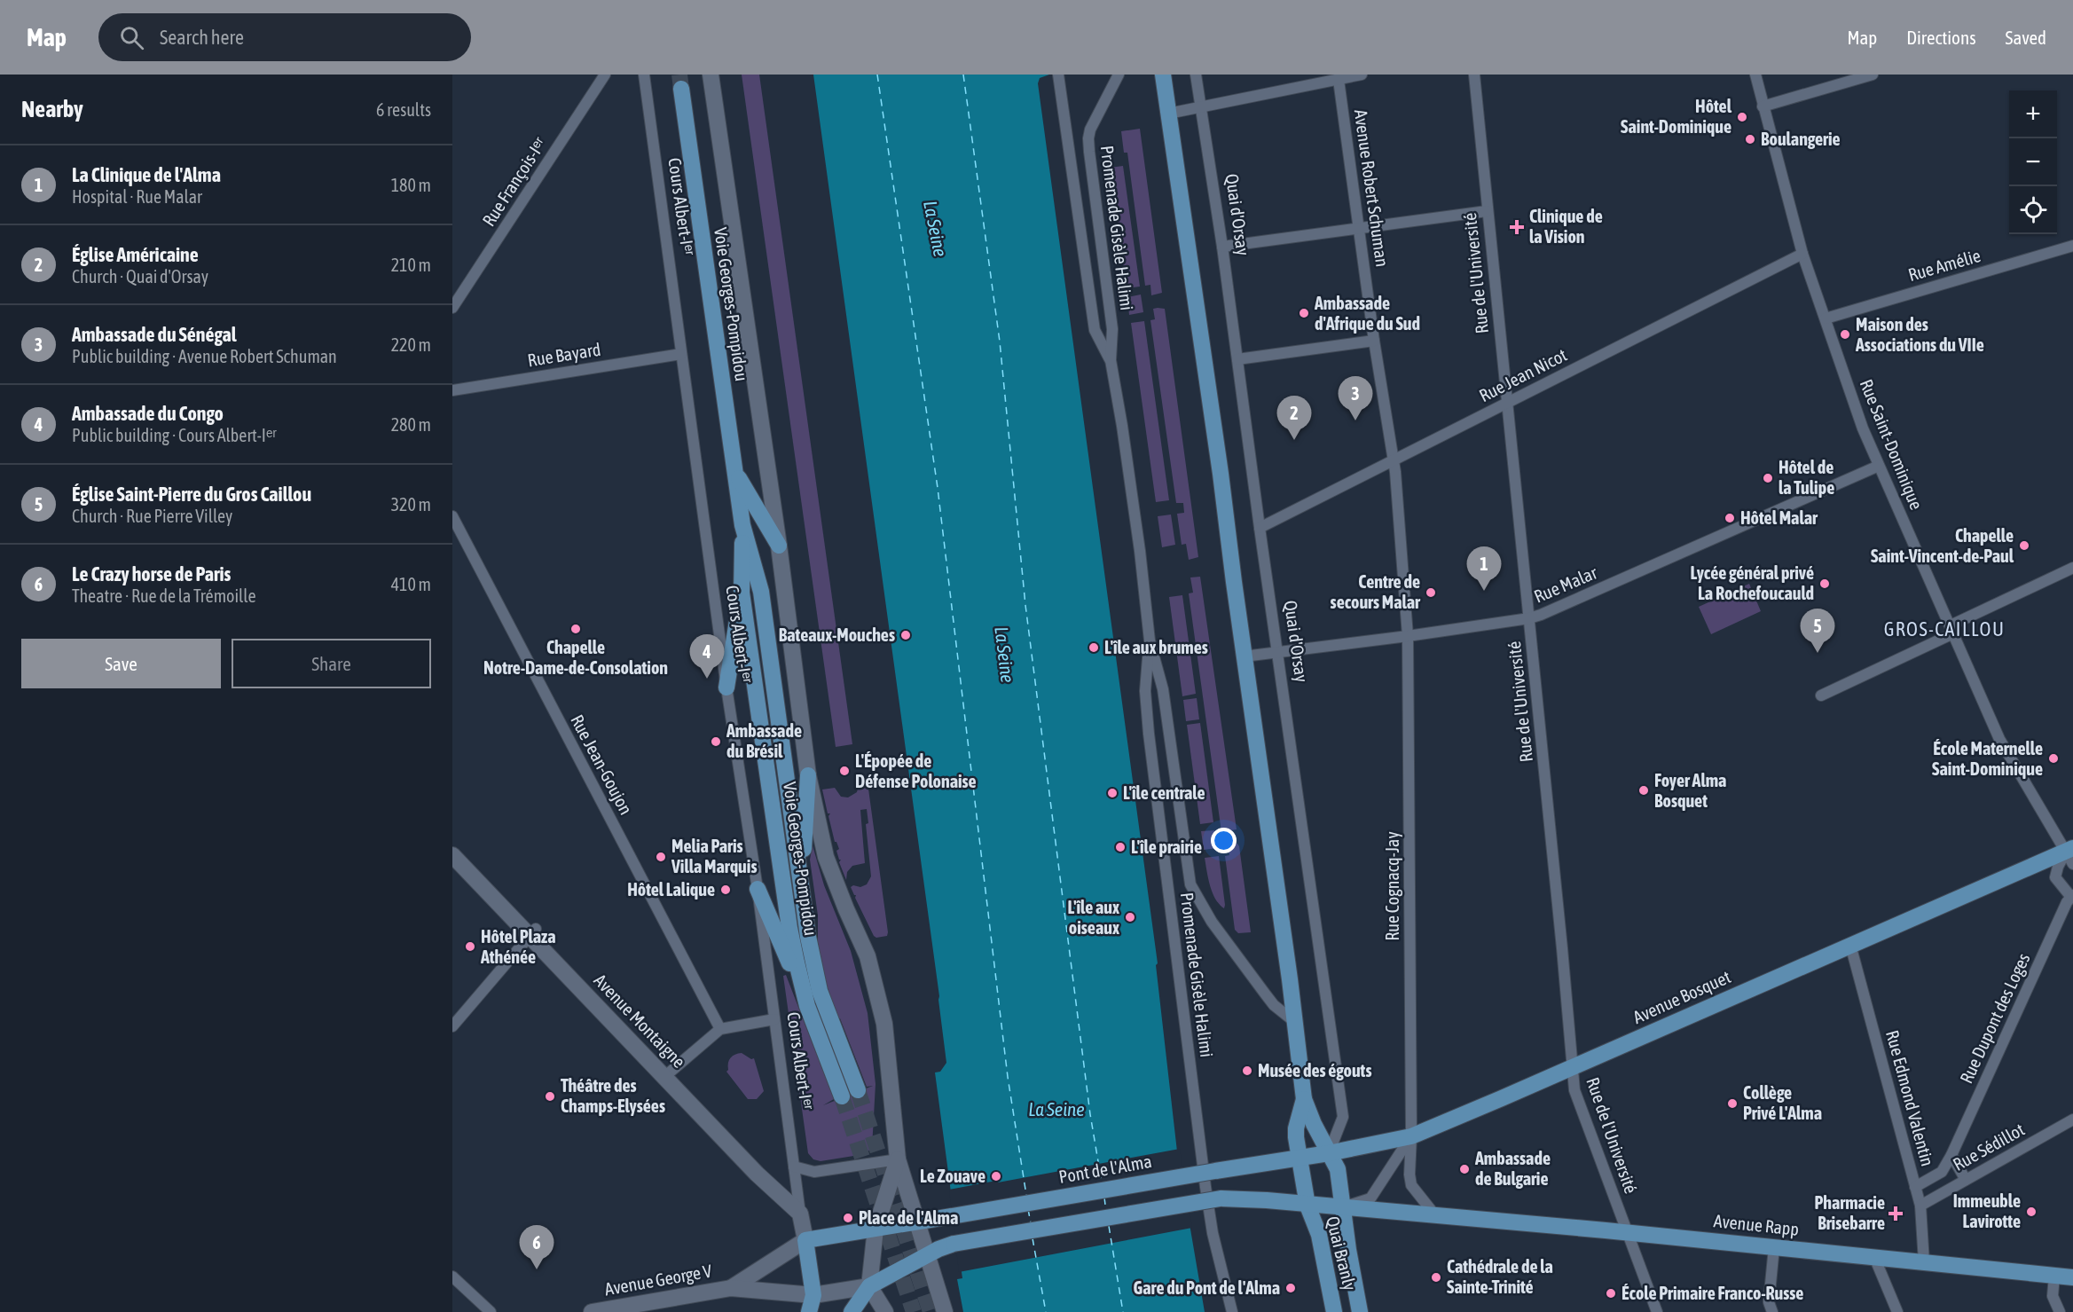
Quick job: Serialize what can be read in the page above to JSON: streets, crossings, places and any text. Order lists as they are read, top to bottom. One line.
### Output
{"streets":{"main road":["Voie Georges-Pompidou","Avenue Bosquet","Pont de l'Alma","Avenue Rapp","Quai Branly"],"street":["Rue François-Iᵉʳ","Avenue Robert Schuman","Cours Albert-Iᵉʳ","Quai d'Orsay","Promenade Gisèle Halimi","Rue Amélie","Rue de l'Université","Rue Bayard","Rue Jean Nicot","Rue Saint-Dominique","Rue Malar","Rue Jean-Goujon","Rue Cognacq-Jay","Rue Dupont des Loges","Avenue Montaigne","Rue Edmond Valentin","Rue Sédillot","Avenue George V"]},"crossings":[["Avenue Robert Schuman","Rue Jean Nicot"],["Avenue Robert Schuman","Rue Cognacq-Jay"],["Cours Albert-Iᵉʳ","Rue Bayard"],["Cours Albert-Iᵉʳ","Avenue Montaigne"],["Quai d'Orsay","Rue Jean Nicot"],["Quai d'Orsay","Rue Malar"],["Quai d'Orsay","Avenue Bosquet"],["Quai d'Orsay","Quai Branly"],["Rue Amélie","Rue Saint-Dominique"],["Rue de l'Université","Rue Jean Nicot"],["Rue de l'Université","Rue Malar"],["Rue de l'Université","Avenue Bosquet"],["Rue de l'Université","Avenue Rapp"],["Rue Jean Nicot","Rue Saint-Dominique"],["Rue Jean Nicot","Rue Cognacq-Jay"],["Rue Saint-Dominique","Rue Malar"],["Rue Saint-Dominique","Avenue Bosquet"],["Rue Saint-Dominique","Rue Dupont des Loges"],["Rue Malar","Rue Cognacq-Jay"],["Rue Cognacq-Jay","Avenue Bosquet"],["Rue Cognacq-Jay","Avenue Rapp"],["Avenue Bosquet","Rue Dupont des Loges"],["Avenue Bosquet","Rue Edmond Valentin"],["Avenue Bosquet","Pont de l'Alma"],["Avenue Bosquet","Quai Branly"],["Rue Dupont des Loges","Rue Edmond Valentin"],["Rue Edmond Valentin","Rue Sédillot"],["Rue Edmond Valentin","Avenue Rapp"],["Pont de l'Alma","Quai Branly"],["Avenue Rapp","Quai Branly"]],"districts":["GROS-CAILLOU"],"water":["La Seine"],"places":{"other":["Hôtel Saint-Dominique","Boulangerie","Ambassade d'Afrique du Sud","Maison des Associations du VIIe","Hôtel de la Tulipe","Hôtel Malar","Chapelle Saint-Vincent-de-Paul","Lycée général privé La Rochefoucauld","Centre de secours Malar","Chapelle Notre-Dame-de-Consolation","Bateaux-Mouches","L'île aux brumes","Ambassade du Brésil","École Maternelle Saint-Dominique","L'Épopée de Défense Polonaise","Foyer Alma Bosquet","L'île centrale","L'île prairie","Melia Paris Villa Marquis","Hôtel Lalique","L'île aux oiseaux","Hôtel Plaza Athénée","Musée des égouts","Théâtre des Champs-Elysées","Collège Privé L'Alma","Ambassade de Bulgarie","Le Zouave","Immeuble Lavirotte","Place de l'Alma","Cathédrale de la Sainte-Trinité","Gare du Pont de l'Alma","École Primaire Franco-Russe"],"health":["Clinique de la Vision","Pharmacie Brisebarre"]},"page":{"header":"Map","search":"Search here","nav":["Map","Directions","Saved"],"heading":["Nearby","6 results"],"map_buttons":["+","−"],"list":[{"mark":"1","name":"La Clinique de l'Alma","note":"Hospital · Rue Malar","value":"180 m"},{"mark":"2","name":"Église Américaine","note":"Church · Quai d'Orsay","value":"210 m"},{"mark":"3","name":"Ambassade du Sénégal","note":"Public building · Avenue Robert Schuman","value":"220 m"},{"mark":"4","name":"Ambassade du Congo","note":"Public building · Cours Albert-Iᵉʳ","value":"280 m"},{"mark":"5","name":"Église Saint-Pierre du Gros Caillou","note":"Church · Rue Pierre Villey","value":"320 m"},{"mark":"6","name":"Le Crazy horse de Paris","note":"Theatre · Rue de la Trémoille","value":"410 m"}],"pins":["3","2","1","5","4","6"],"buttons":["Save","Share"]}}
